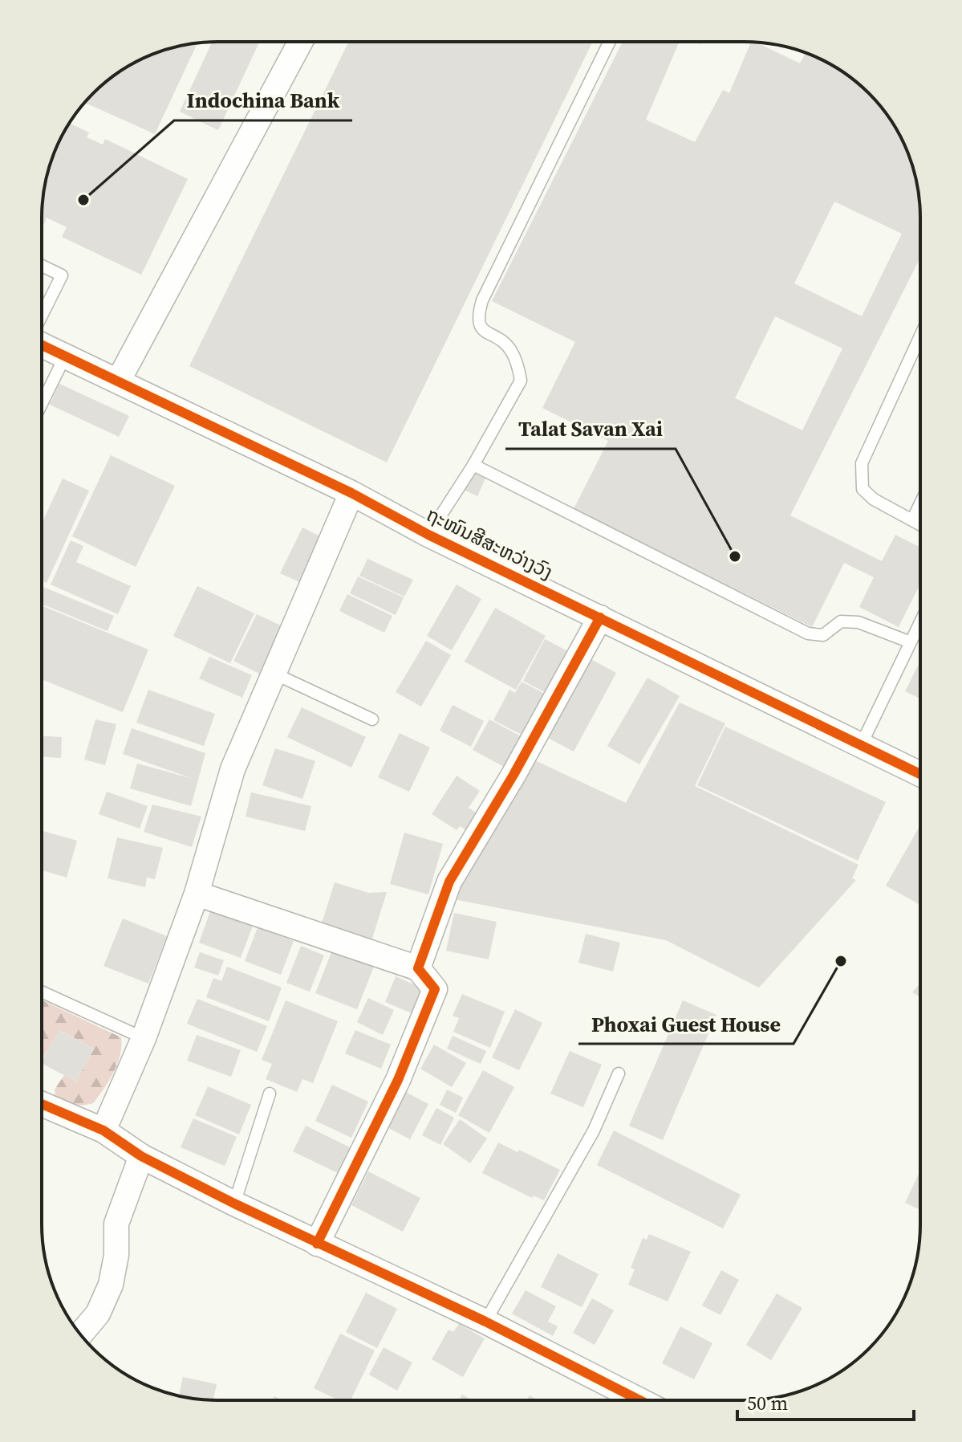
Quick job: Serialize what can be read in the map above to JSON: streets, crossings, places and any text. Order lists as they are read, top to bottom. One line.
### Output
{"streets":{"street":["ຖະໜົນສີສະຫວ່າງວົງ"]},"places":["Indochina Bank","Talat Savan Xai","Phoxai Guest House"],"scale_bar":"50 m"}
